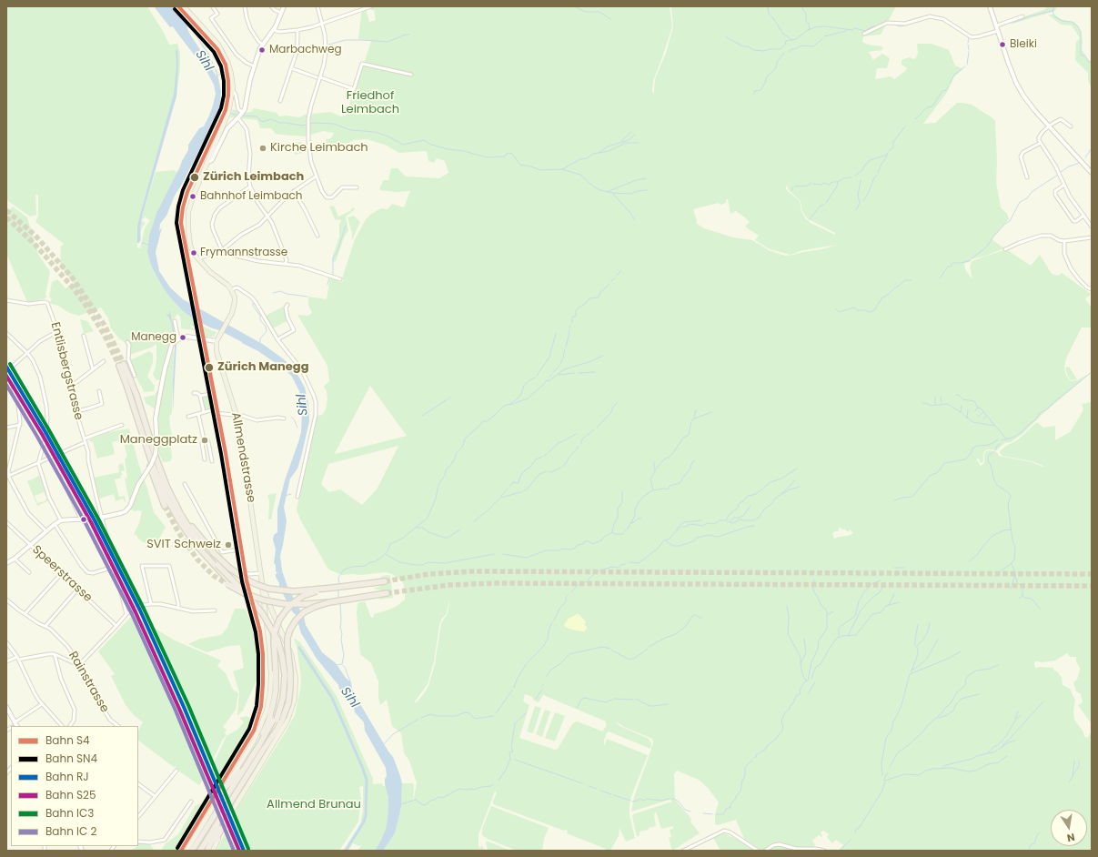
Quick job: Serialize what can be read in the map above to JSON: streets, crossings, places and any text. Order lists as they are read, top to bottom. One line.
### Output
{"streets":{"main road":["Allmendstrasse"],"street":["Entlisbergstrasse","Speerstrasse","Rainstrasse"]},"water":["Sihl"],"parks":["Friedhof Leimbach","Allmend Brunau"],"places":["Bleiki","Marbachweg","Kirche Leimbach","Zürich Leimbach","Bahnhof Leimbach","Frymannstrasse","Manegg","Zürich Manegg","Maneggplatz","SVIT Schweiz"],"lines":["rail line S4","rail line SN4","rail line IC3","rail line RJ","rail line S25"],"legend":["Bahn S4","Bahn SN4","Bahn RJ","Bahn S25","Bahn IC3","Bahn IC 2"],"north":"bottom"}
